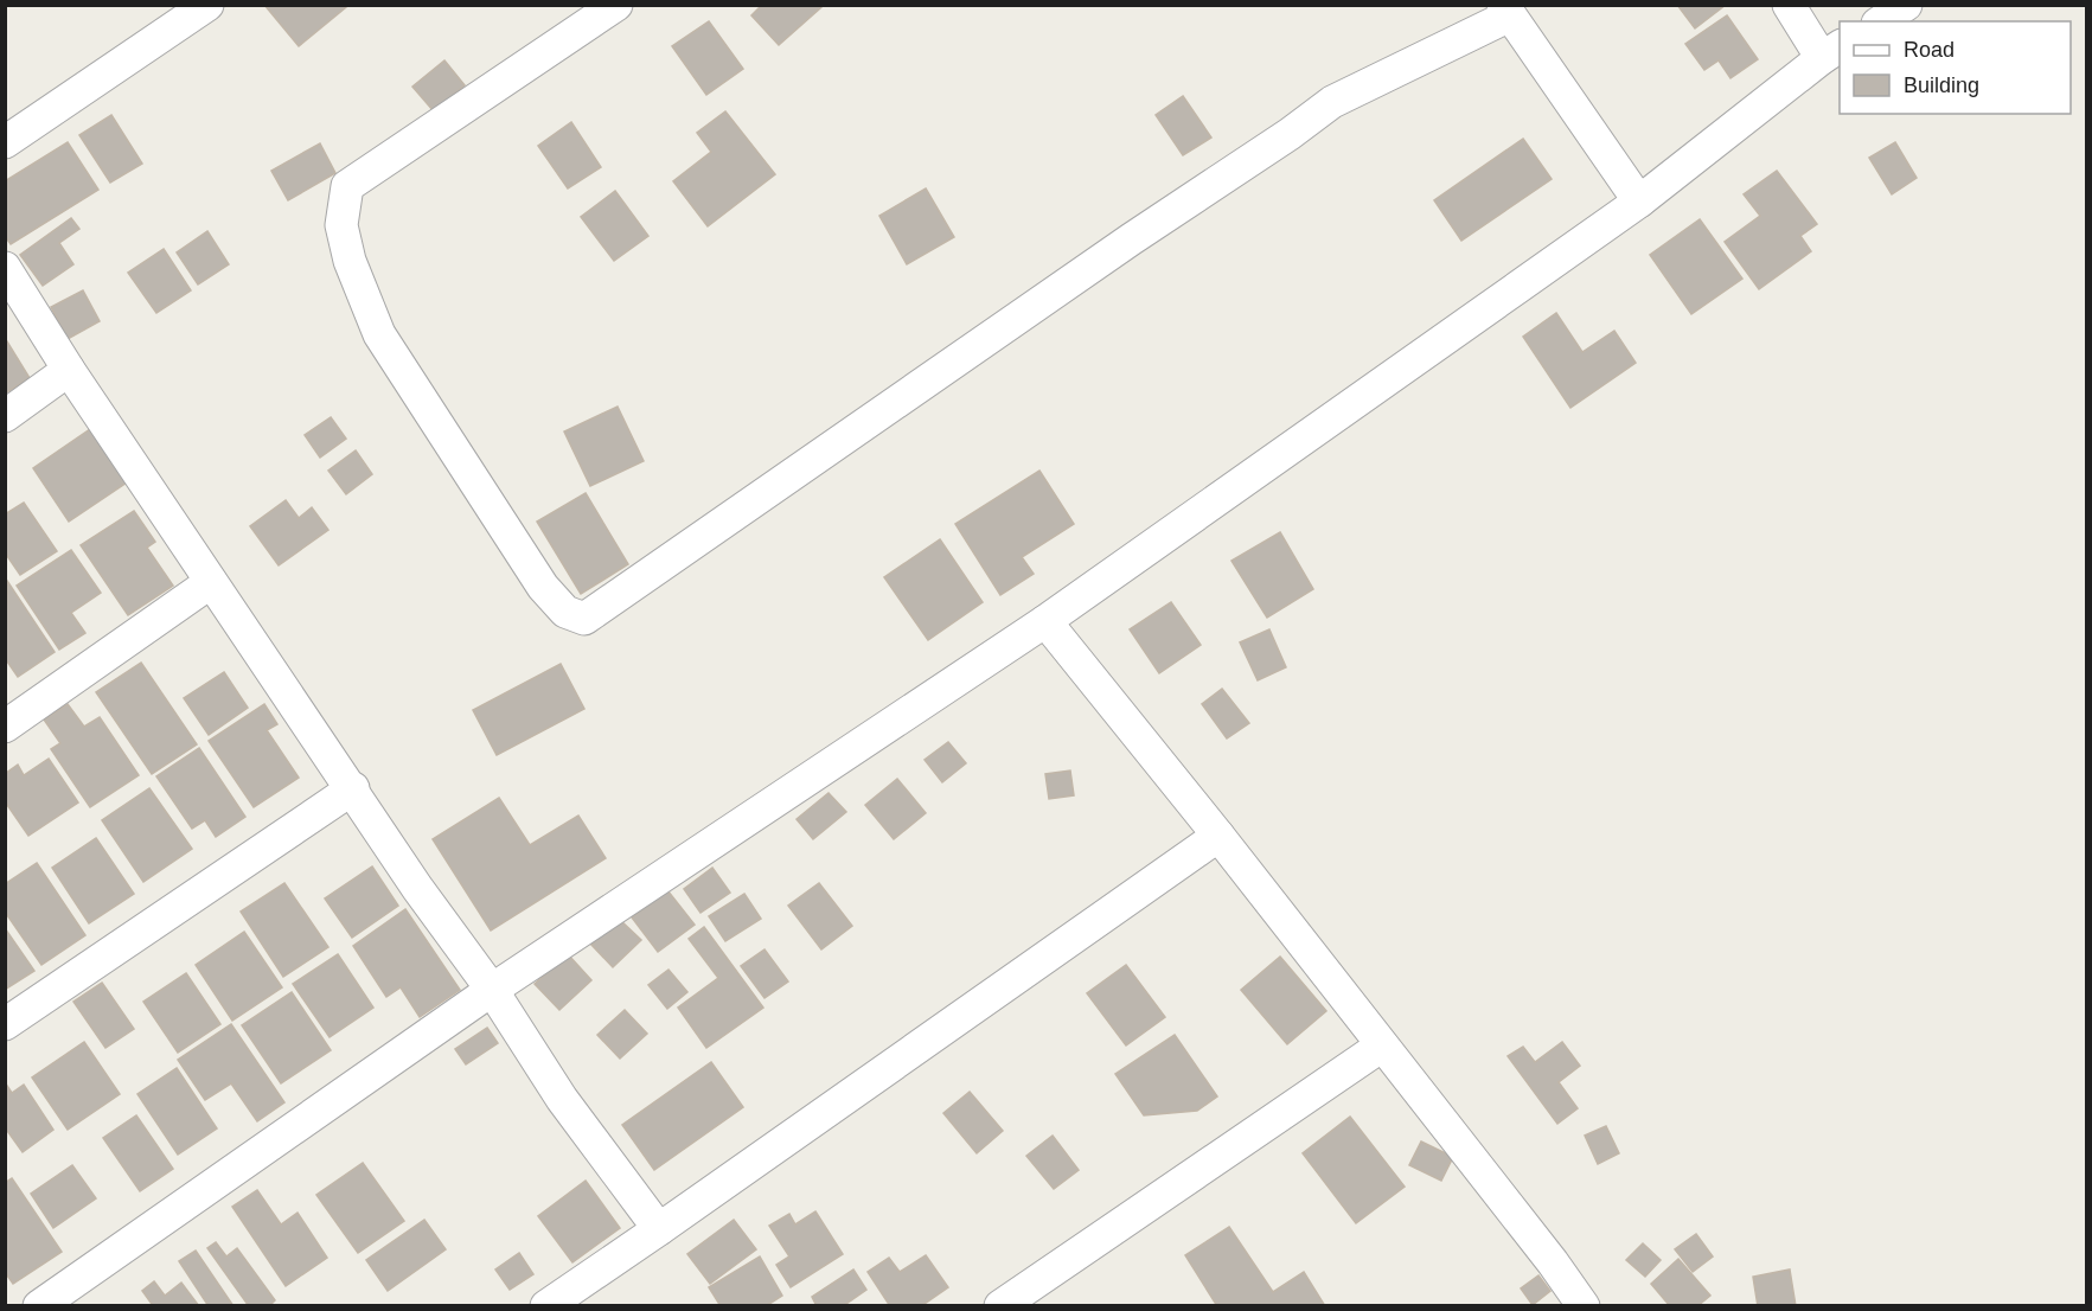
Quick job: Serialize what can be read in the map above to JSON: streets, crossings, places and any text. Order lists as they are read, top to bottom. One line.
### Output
{"legend":["Road","Building"]}
